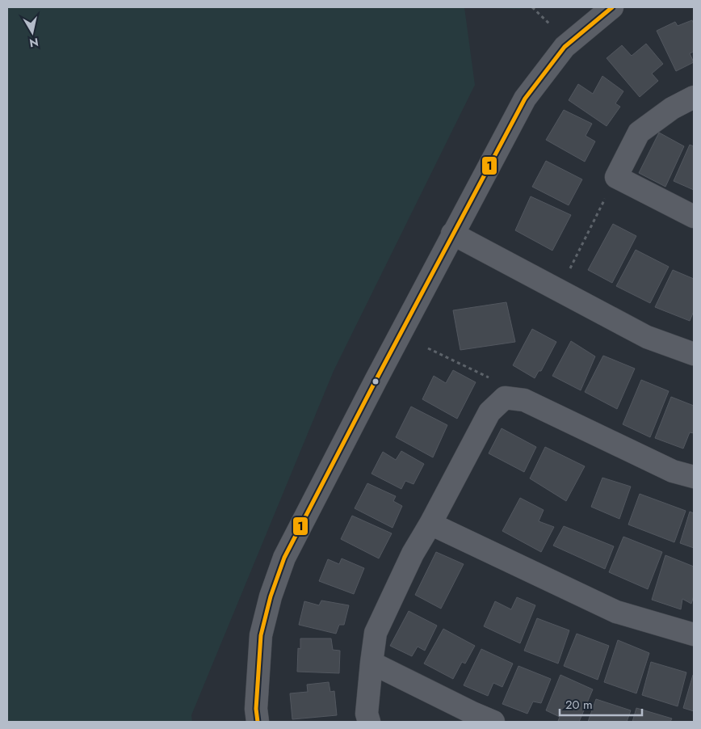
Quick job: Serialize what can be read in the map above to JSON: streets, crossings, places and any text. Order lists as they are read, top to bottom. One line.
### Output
{"lines":["transit line 1"],"scale_bar":"20 m","north":"bottom"}
